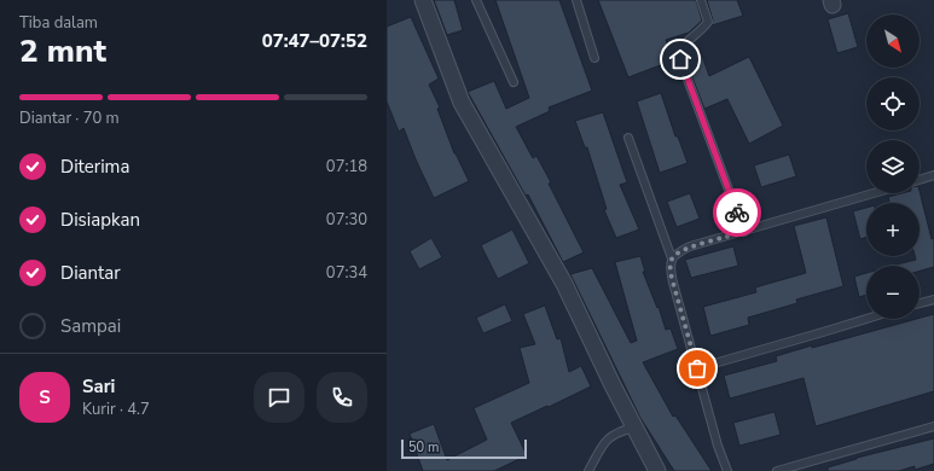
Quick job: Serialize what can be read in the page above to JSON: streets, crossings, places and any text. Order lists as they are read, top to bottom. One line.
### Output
{"scale_bar":"50 m","north":"bottom right","page":{"heading":["2 mnt","Tiba dalam","07:47–07:52"],"panel":["Sari","Kurir · 4.7"],"map_buttons":["+","−"],"bar":"Diantar · 70 m","list":[["Diterima","07:18"],["Disiapkan","07:30"],["Diantar","07:34"],"Sampai"],"round":"S","scale":"50 m"}}
